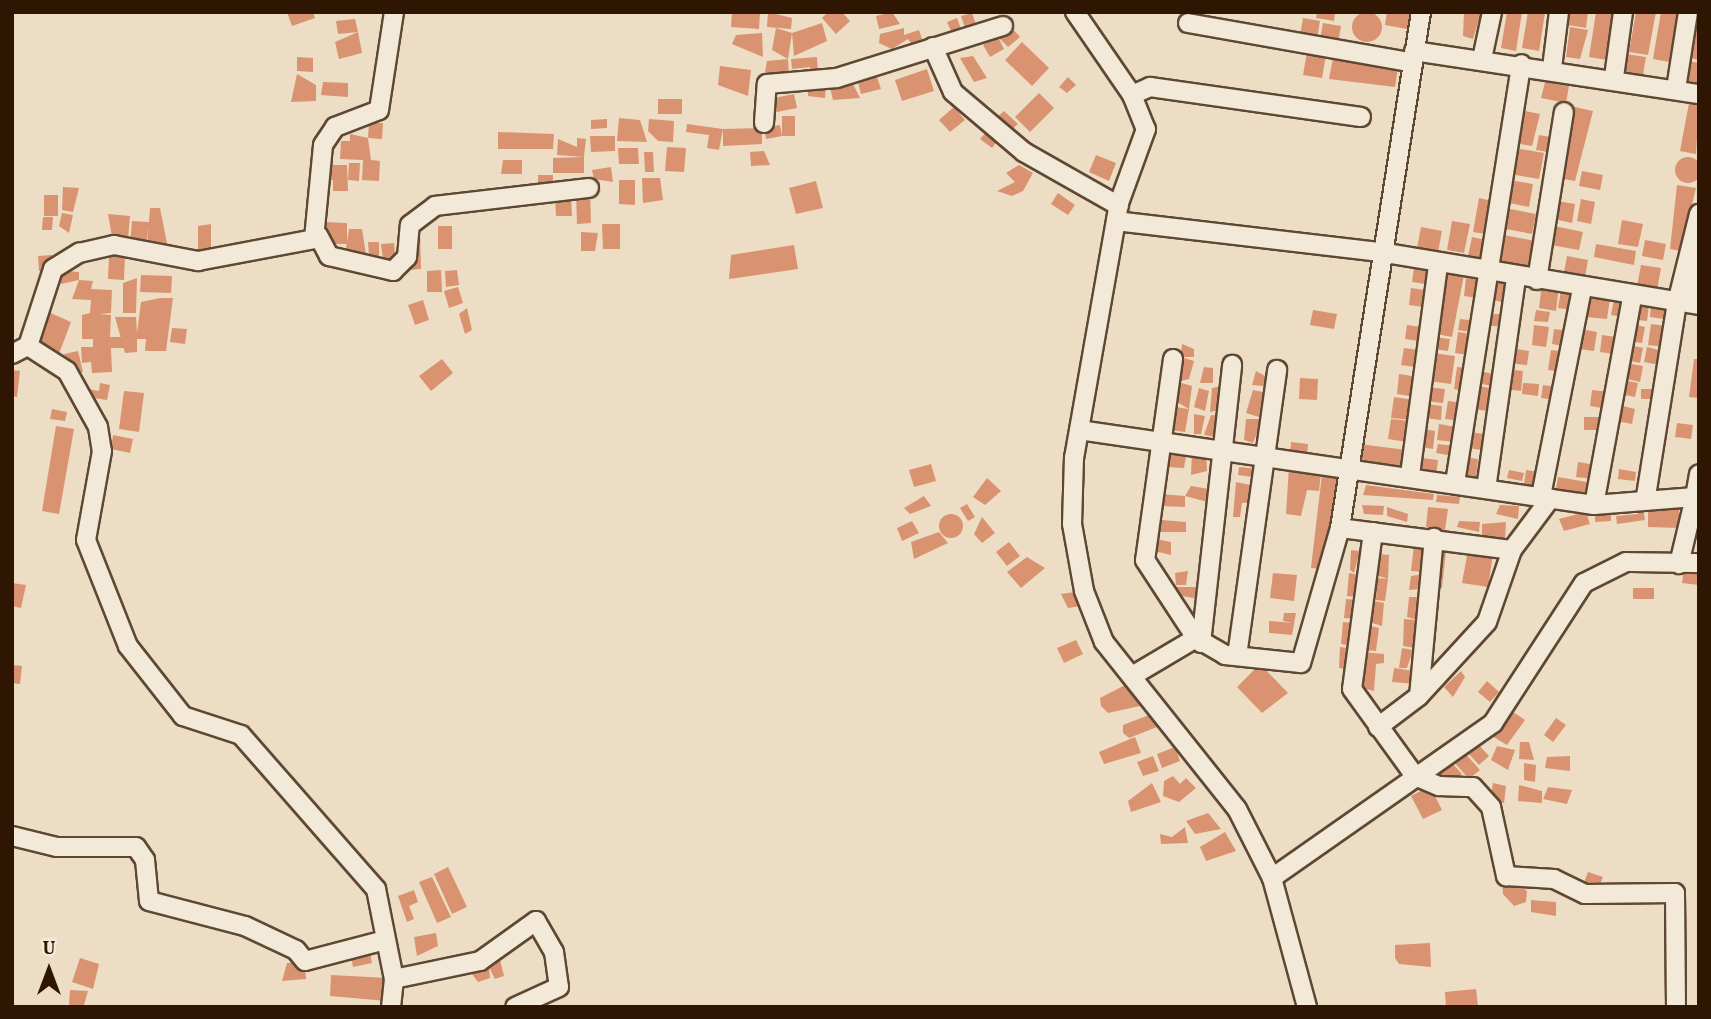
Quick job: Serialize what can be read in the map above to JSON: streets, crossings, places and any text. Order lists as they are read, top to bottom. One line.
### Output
{"north":"top"}
